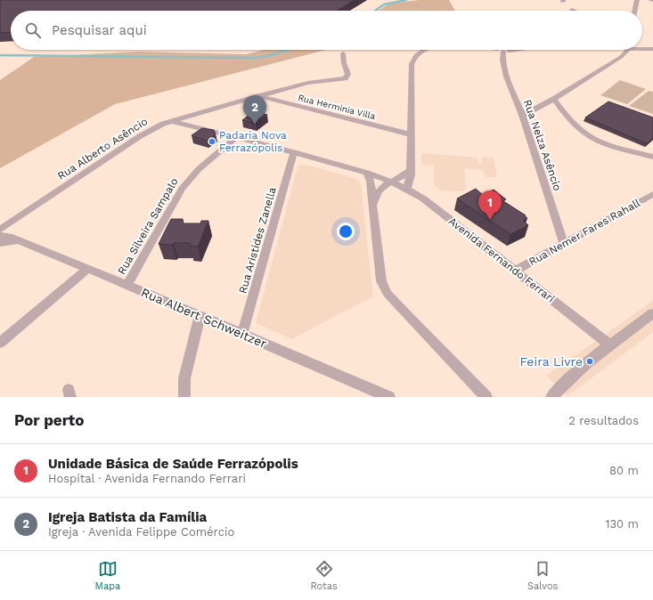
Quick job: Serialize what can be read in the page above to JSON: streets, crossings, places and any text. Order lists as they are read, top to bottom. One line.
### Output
{"streets":{"street":["Rua Herminia Villa","Rua Nelza Asêncio","Rua Alberto Asêncio","Rua Silveira Sampalo","Rua Nemer Fares Rahall","Rua Aristides Zanella","Avenida Fernando Ferrari","Rua Albert Schweitzer"]},"crossings":[["Rua Herminia Villa","Rua Alberto Asêncio"],["Rua Nelza Asêncio","Rua Nemer Fares Rahall"],["Rua Alberto Asêncio","Avenida Fernando Ferrari"],["Rua Silveira Sampalo","Avenida Fernando Ferrari"],["Rua Silveira Sampalo","Rua Albert Schweitzer"],["Rua Nemer Fares Rahall","Avenida Fernando Ferrari"],["Rua Aristides Zanella","Avenida Fernando Ferrari"],["Rua Aristides Zanella","Rua Albert Schweitzer"]],"places":["Padaria Nova Ferrazópolis","Feira Livre"],"page":{"search":"Pesquisar aqui","pins":["2","1"],"heading":["Por perto","2 resultados"],"list":[{"mark":"1","name":"Unidade Básica de Saúde Ferrazópolis","note":"Hospital · Avenida Fernando Ferrari","value":"80 m"},{"mark":"2","name":"Igreja Batista da Família","note":"Igreja · Avenida Felippe Comércio","value":"130 m"}],"nav":["Mapa","Rotas","Salvos"]}}
